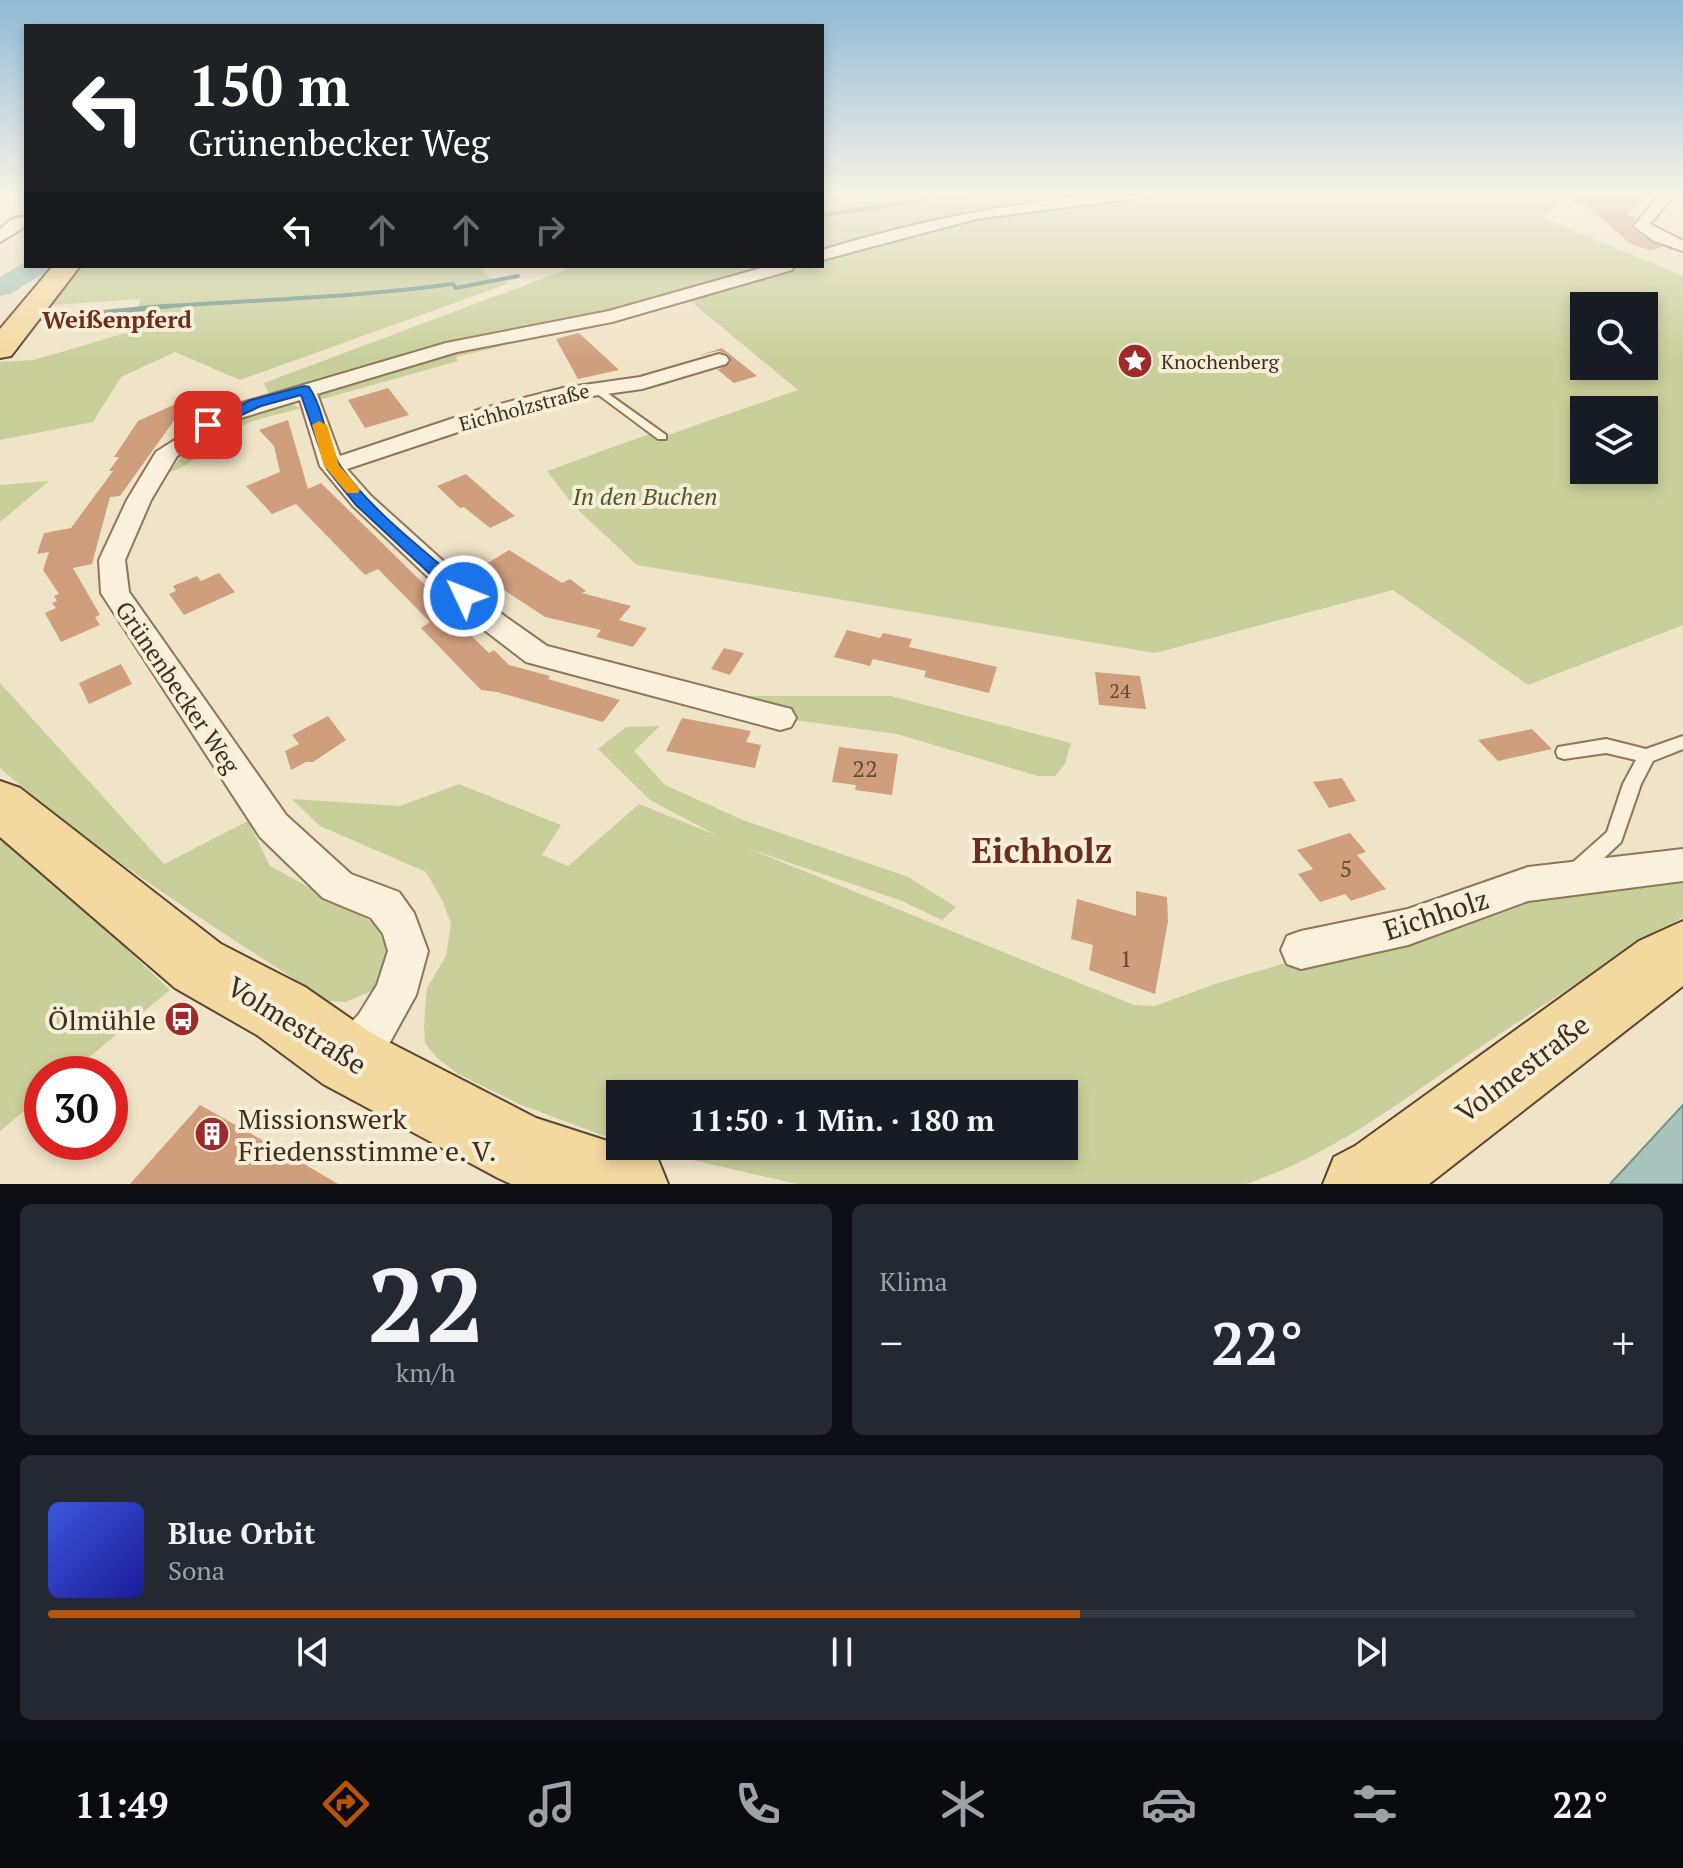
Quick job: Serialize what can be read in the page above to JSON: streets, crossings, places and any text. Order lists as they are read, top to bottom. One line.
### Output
{"streets":{"main road":["Volmestraße"],"street":["Eichholzstraße","Grünenbecker Weg","Eichholz"]},"crossings":[["Grünenbecker Weg","Volmestraße"]],"districts":["Weißenpferd","Eichholz"],"parks":["In den Buchen"],"places":{"place":["Knochenberg"],"bus stop":["Ölmühle"],"building":["Missionswerk Friedensstimme e. V."]},"house_numbers":["24","22","5","1"],"page":{"turn":["150 m","Grünenbecker Weg"],"limit":"30","trip":"11:50 · 1 Min. · 180 m","tile":[["22","km/h"],"Klima"],"heat":["−","22°","+"],"song":["Blue Orbit","Sona"],"tabs":["11:49","22°"]}}
